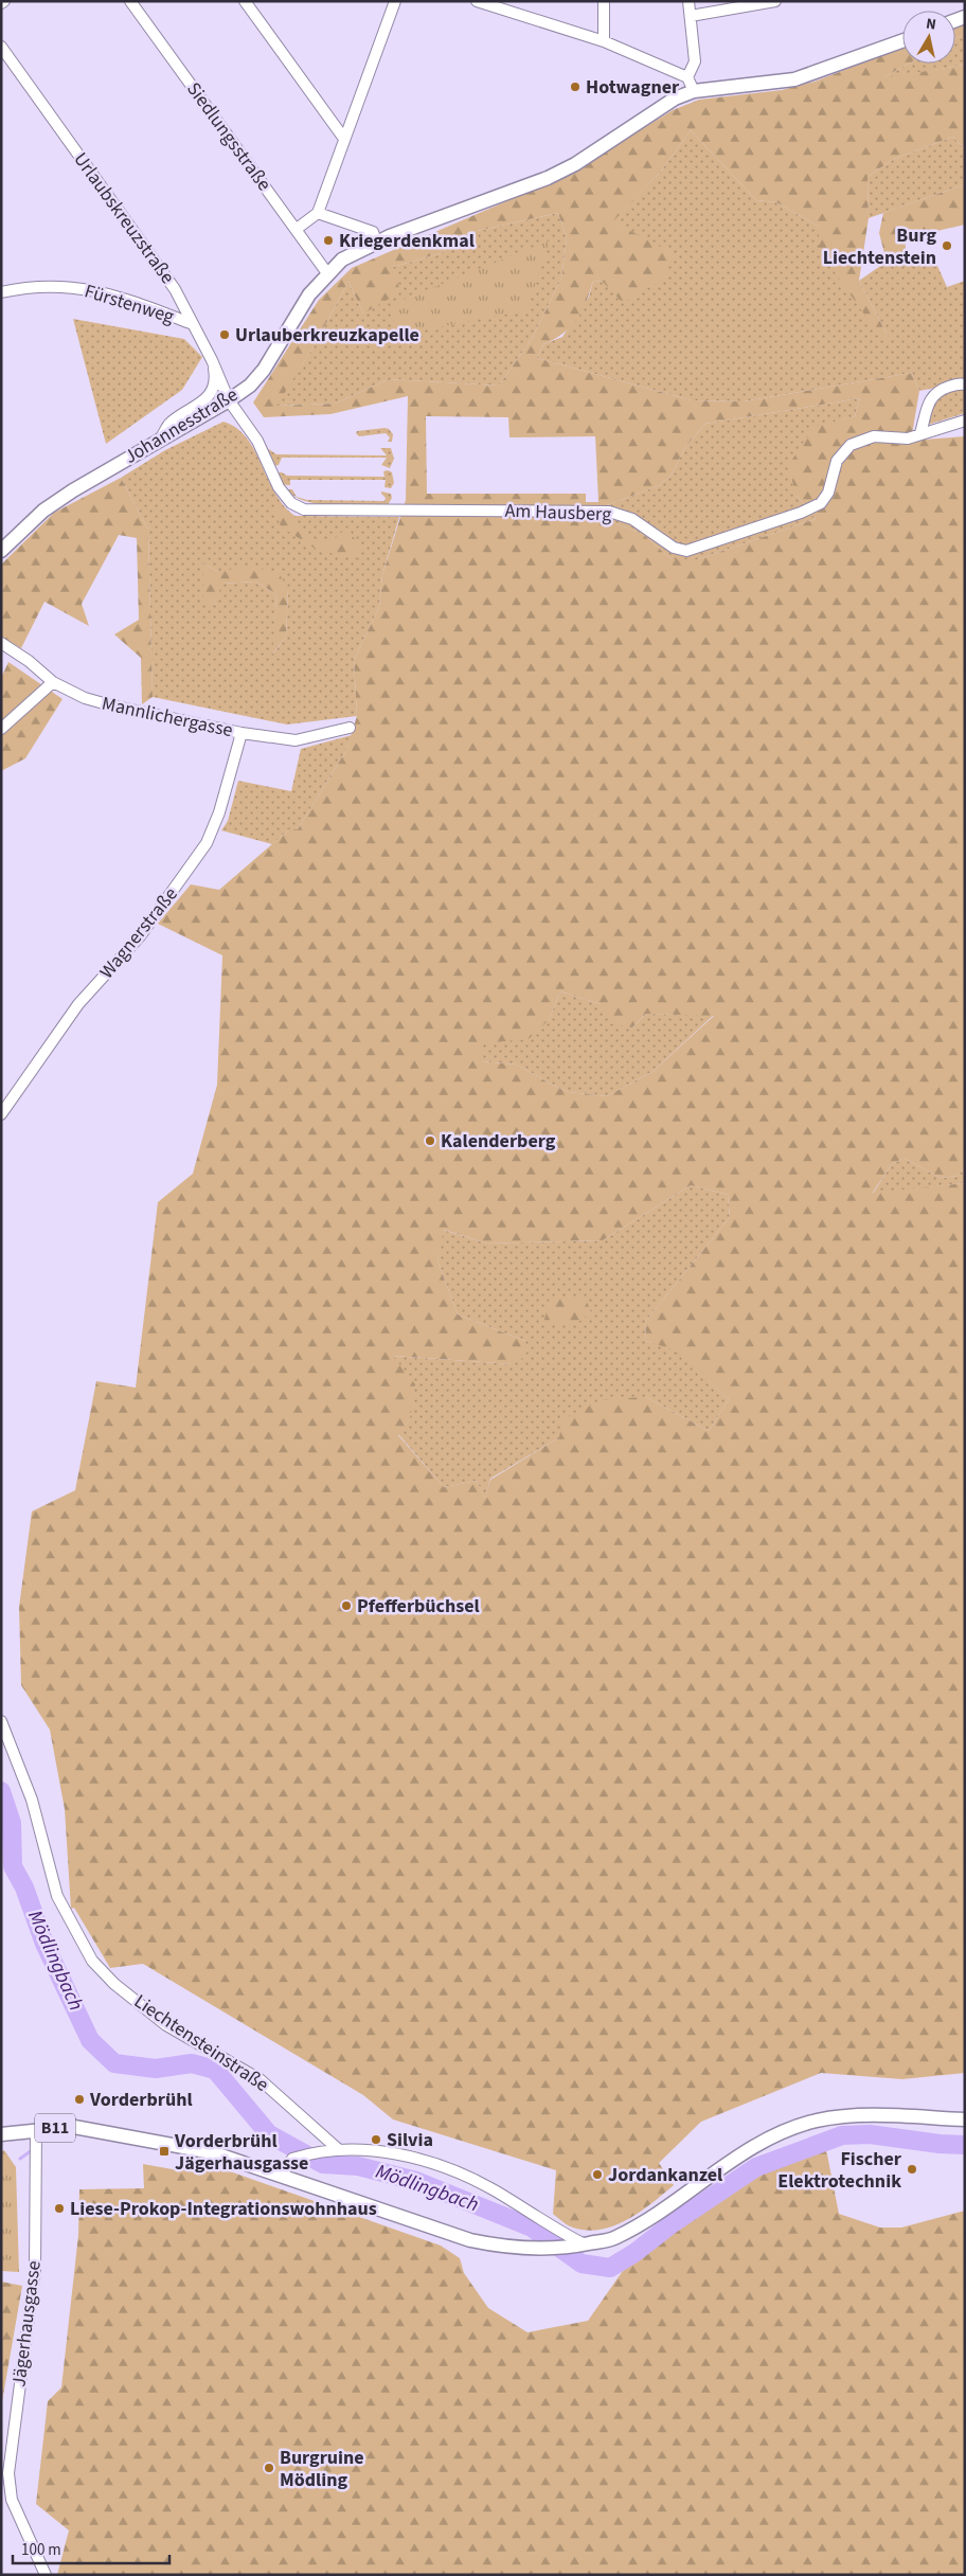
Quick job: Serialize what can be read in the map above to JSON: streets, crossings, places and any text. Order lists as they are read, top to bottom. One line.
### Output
{"streets":{"main road":["Johannesstraße","B11"],"street":["Siedlungsstraße","Urlaubskreuzstraße","Fürstenweg","Am Hausberg","Mannlichergasse","Wagnerstraße","Liechtensteinstraße","Jägerhausgasse"]},"crossings":[["Siedlungsstraße","Johannesstraße"],["Urlaubskreuzstraße","Fürstenweg"],["Urlaubskreuzstraße","Johannesstraße"],["Urlaubskreuzstraße","Am Hausberg"],["Johannesstraße","Am Hausberg"],["Mannlichergasse","Wagnerstraße"],["B11","Jägerhausgasse"]],"water":["Mödlingbach"],"places":{"other":["Hotwagner","Kriegerdenkmal","Burg Liechtenstein","Urlauberkreuzkapelle","Kalenderberg","Pfefferbüchsel","Vorderbrühl","Silvia","Fischer Elektrotechnik","Jordankanzel","Liese-Prokop-Integrationswohnhaus","Burgruine Mödling"],"transit":["Vorderbrühl Jägerhausgasse"]},"scale_bar":"100 m","north":"top"}
